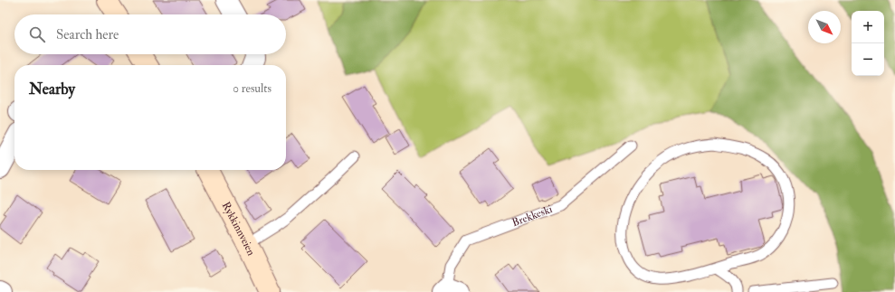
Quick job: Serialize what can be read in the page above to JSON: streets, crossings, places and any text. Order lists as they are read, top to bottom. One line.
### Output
{"streets":{"street":["Rykkinnveien"],"lane":["Brekkeski"]},"north":"bottom right","page":{"map_buttons":["+","−"],"search":"Search here","heading":["Nearby","0 results"]}}
